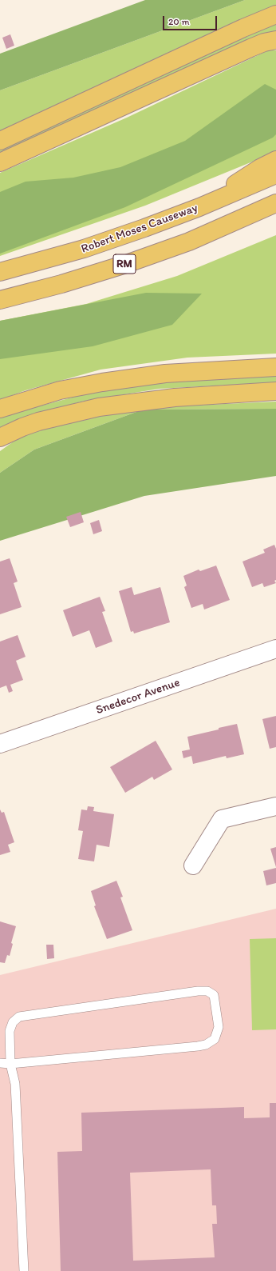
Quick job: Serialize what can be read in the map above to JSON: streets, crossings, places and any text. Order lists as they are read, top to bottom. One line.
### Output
{"streets":{"highway":["Robert Moses Causeway","RM"],"street":["Snedecor Avenue"]},"scale_bar":"20 m"}
